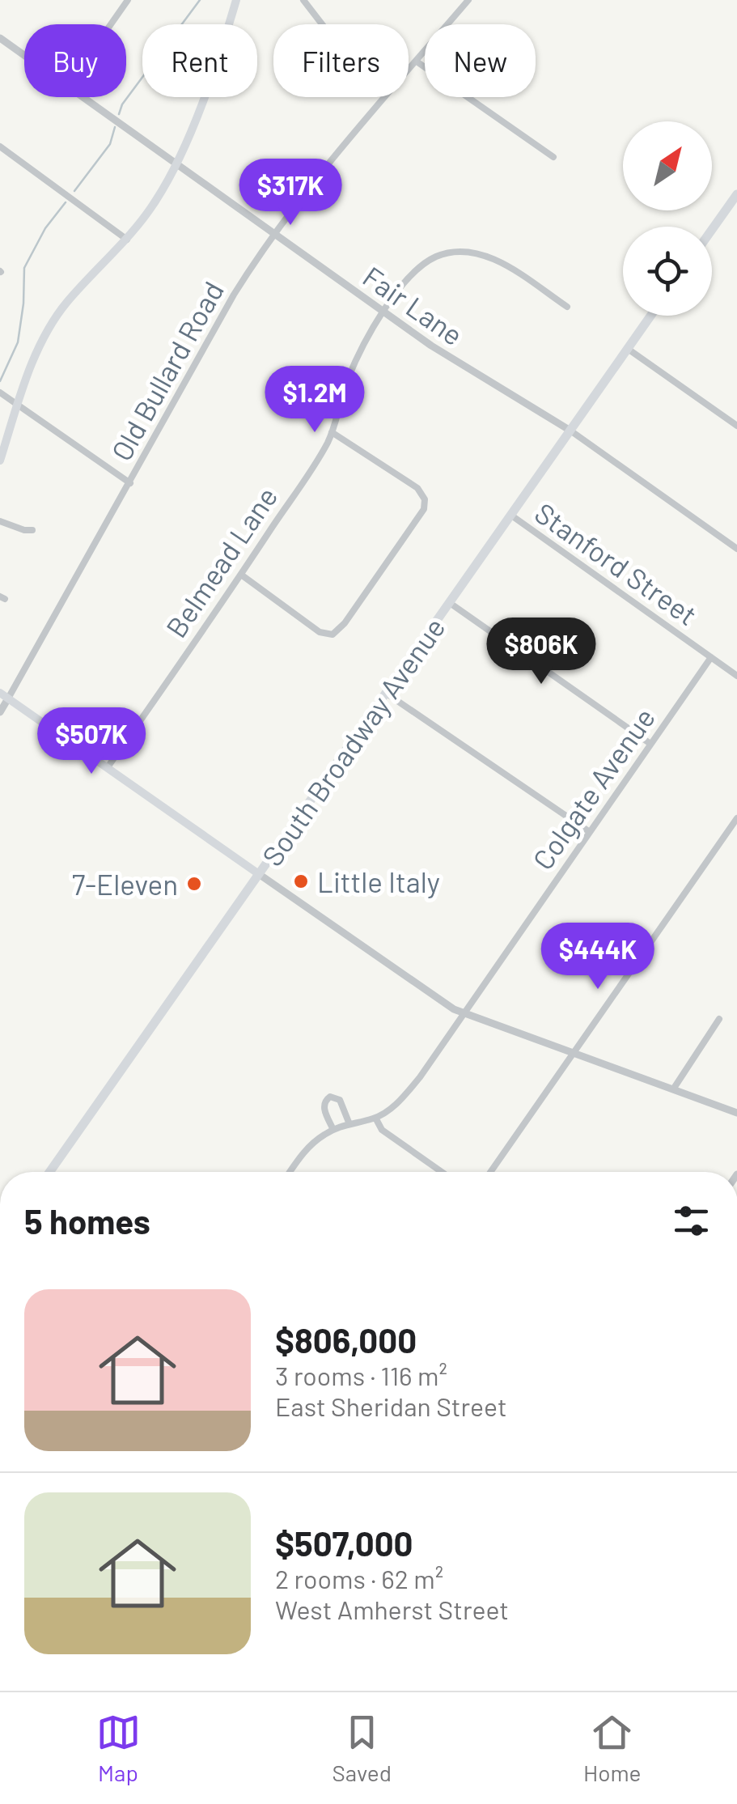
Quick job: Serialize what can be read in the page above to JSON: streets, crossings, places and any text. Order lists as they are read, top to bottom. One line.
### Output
{"streets":{"main road":["South Broadway Avenue"],"street":["Fair Lane","Old Bullard Road","Belmead Lane","Stanford Street","Colgate Avenue"]},"crossings":[["Fair Lane","Old Bullard Road"],["Fair Lane","Belmead Lane"],["Fair Lane","South Broadway Avenue"],["Stanford Street","South Broadway Avenue"],["Stanford Street","Colgate Avenue"]],"places":["Little Italy","7-Eleven"],"north":"top right","page":{"chip":["Buy","Rent","Filters","New"],"price":["$317K","$1.2M","$806K","$507K","$444K"],"heading":"5 homes","list":[{"name":"$806,000","note":"3 rooms · 116 m² · East Sheridan Street"},{"name":"$507,000","note":"2 rooms · 62 m² · West Amherst Street"}],"tabs":["Map","Saved","Home"]}}
